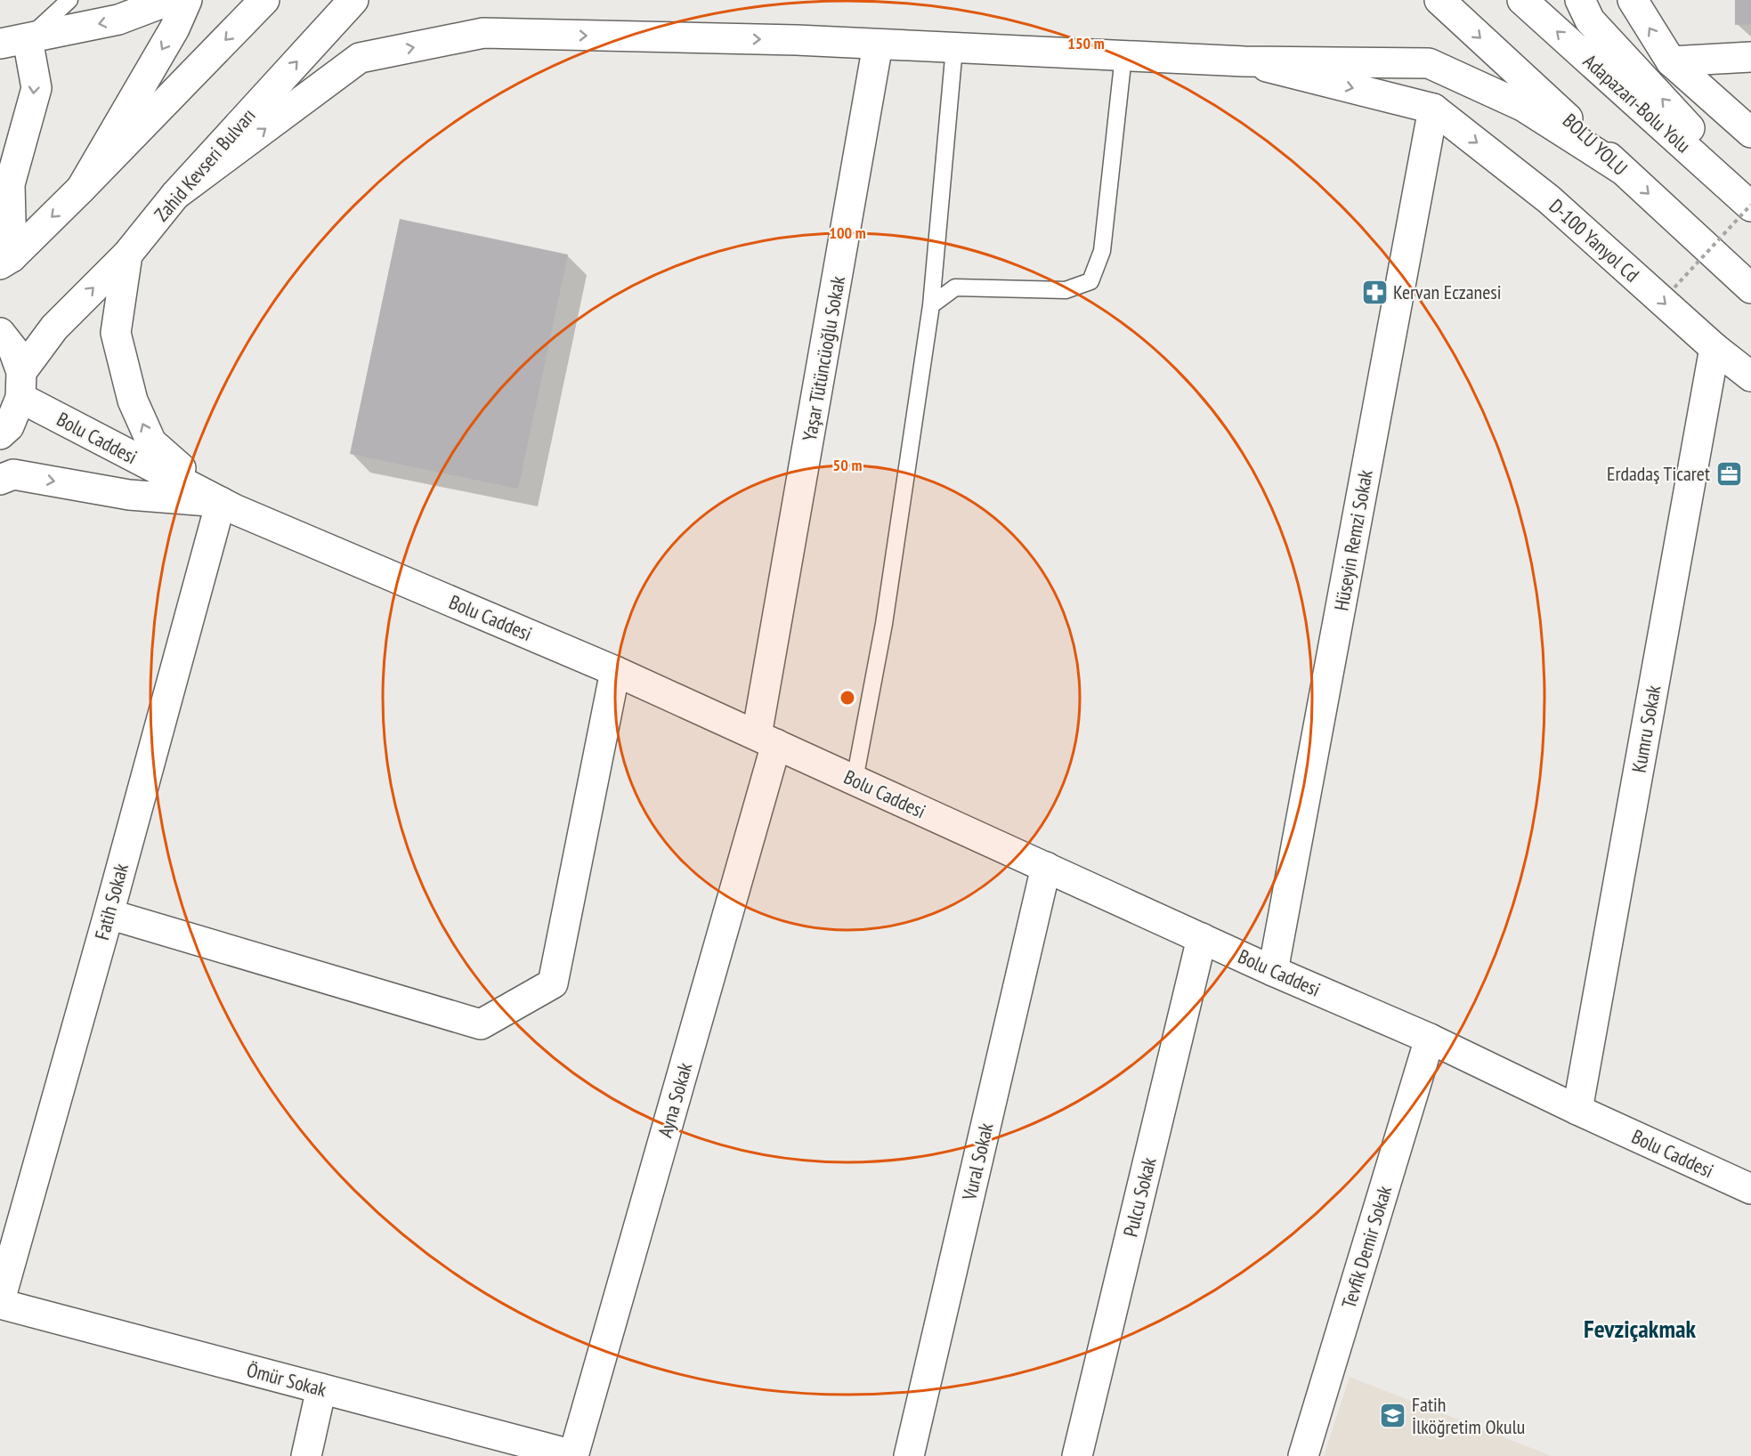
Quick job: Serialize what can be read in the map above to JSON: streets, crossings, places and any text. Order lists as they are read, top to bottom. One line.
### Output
{"streets":{"main road":["Adapazarı-Bolu Yolu","BOLU YOLU","Zahid Kevseri Bulvarı","D-100 Yanyol Cd","Yaşar Tütüncüoğlu Sokak","Bolu Caddesi","Hüseyin Remzi Sokak","Kumru Sokak","Fatih Sokak","Ayna Sokak","Vural Sokak","Pulcu Sokak","Tevfik Demir Sokak","Ömür Sokak"]},"crossings":[["Zahid Kevseri Bulvarı","Bolu Caddesi"],["D-100 Yanyol Cd","Hüseyin Remzi Sokak"],["D-100 Yanyol Cd","Kumru Sokak"],["Yaşar Tütüncüoğlu Sokak","Bolu Caddesi"],["Yaşar Tütüncüoğlu Sokak","Ayna Sokak"],["Bolu Caddesi","Hüseyin Remzi Sokak"],["Bolu Caddesi","Kumru Sokak"],["Bolu Caddesi","Fatih Sokak"],["Bolu Caddesi","Ayna Sokak"],["Bolu Caddesi","Vural Sokak"],["Bolu Caddesi","Pulcu Sokak"],["Bolu Caddesi","Tevfik Demir Sokak"],["Fatih Sokak","Ömür Sokak"],["Ayna Sokak","Ömür Sokak"]],"districts":["Fevziçakmak"],"places":{"pharmacy":["Kervan Eczanesi"],"office":["Erdadaş Ticaret"],"school or university":["Fatih İlköğretim Okulu"]},"rings":["150 m","100 m","50 m"]}
